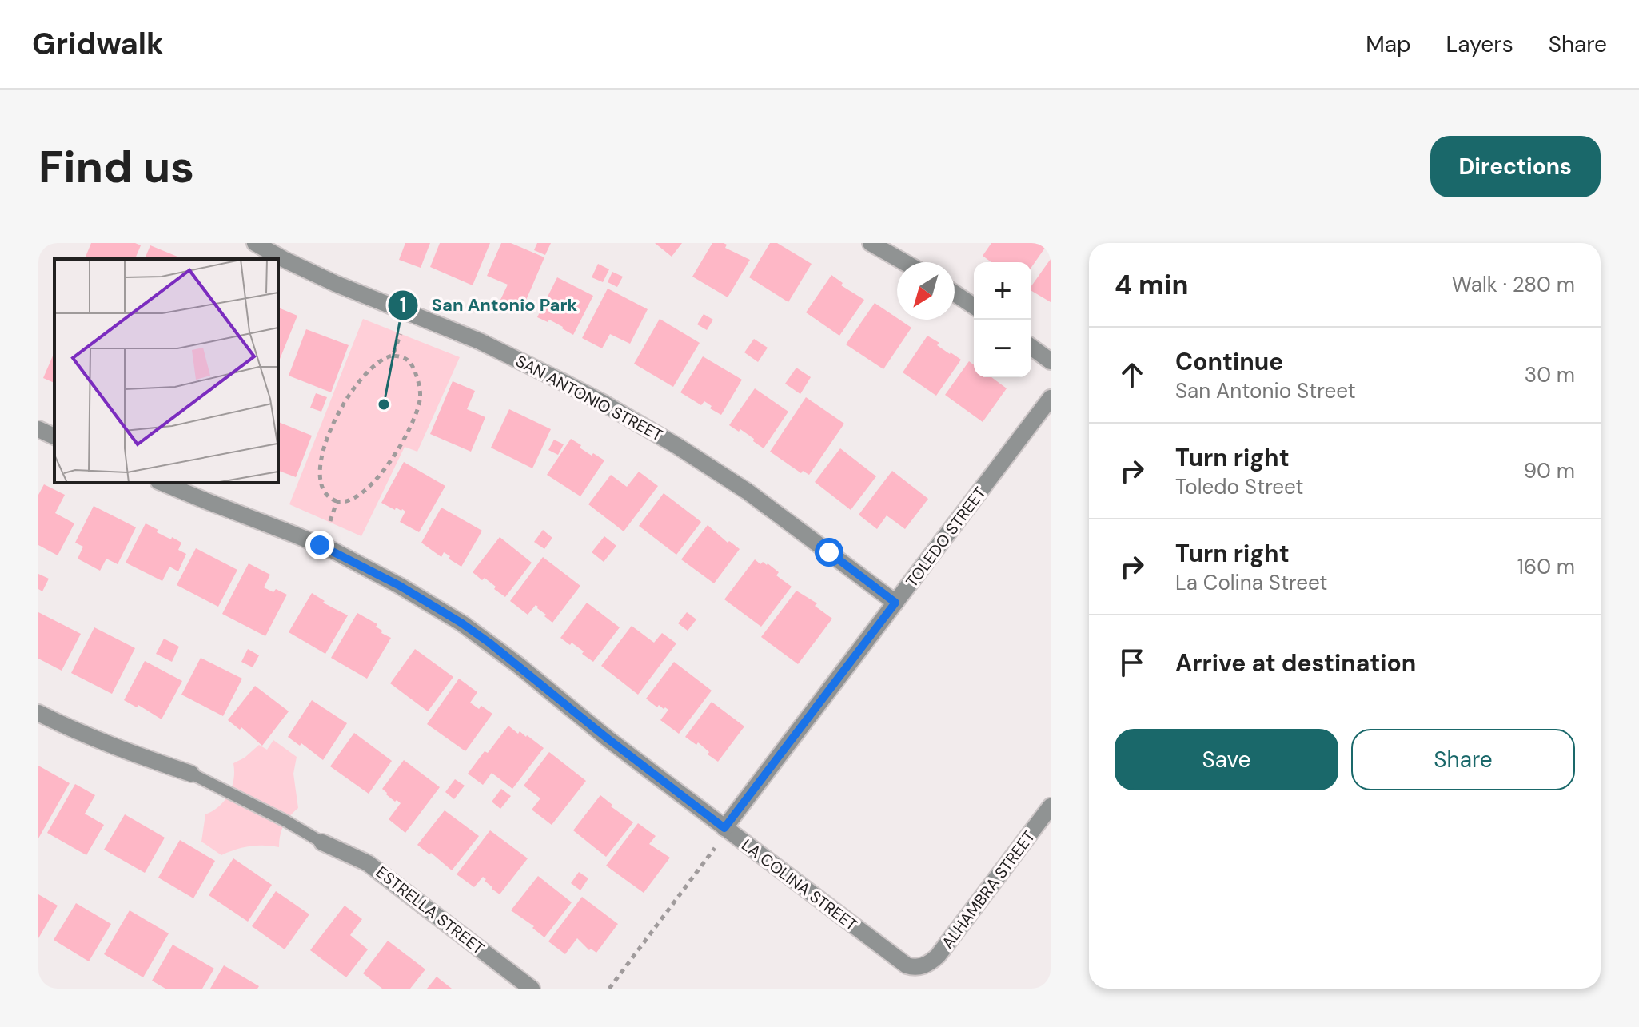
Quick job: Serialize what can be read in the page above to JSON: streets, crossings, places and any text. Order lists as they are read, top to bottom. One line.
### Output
{"streets":{"street":["SAN ANTONIO STREET","TOLEDO STREET","LA COLINA STREET","ALHAMBRA STREET","ESTRELLA STREET"]},"crossings":[["SAN ANTONIO STREET","TOLEDO STREET"],["TOLEDO STREET","LA COLINA STREET"],["LA COLINA STREET","ALHAMBRA STREET"]],"places":["San Antonio Park"],"north":"bottom left","page":{"header":"Gridwalk","nav":["Map","Layers","Share"],"buttons":["Directions",["Save","Share"]],"title":"Find us","heading":["4 min","Walk · 280 m"],"map_buttons":["+","−"],"list":[["Continue","San Antonio Street","30 m"],["Turn right","Toledo Street","90 m"],["Turn right","La Colina Street","160 m"],"Arrive at destination"]}}
